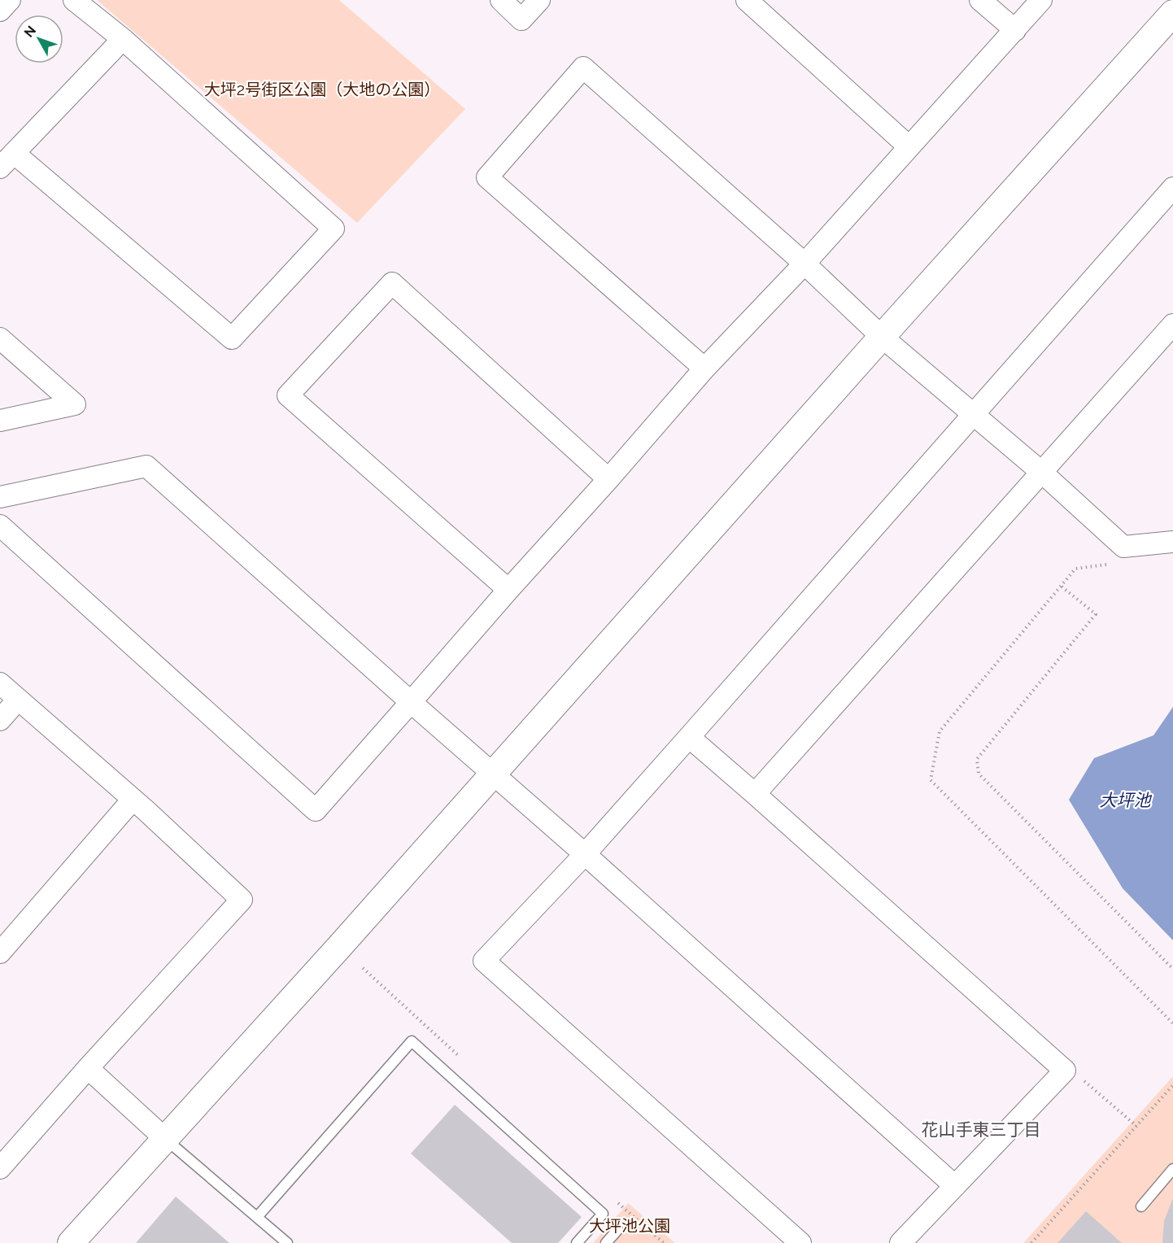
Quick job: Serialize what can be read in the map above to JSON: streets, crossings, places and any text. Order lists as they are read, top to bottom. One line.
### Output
{"districts":["花山手東三丁目"],"water":["大坪池"],"parks":["大坪2号街区公園（大地の公園）","大坪池公園"],"north":"top left"}
